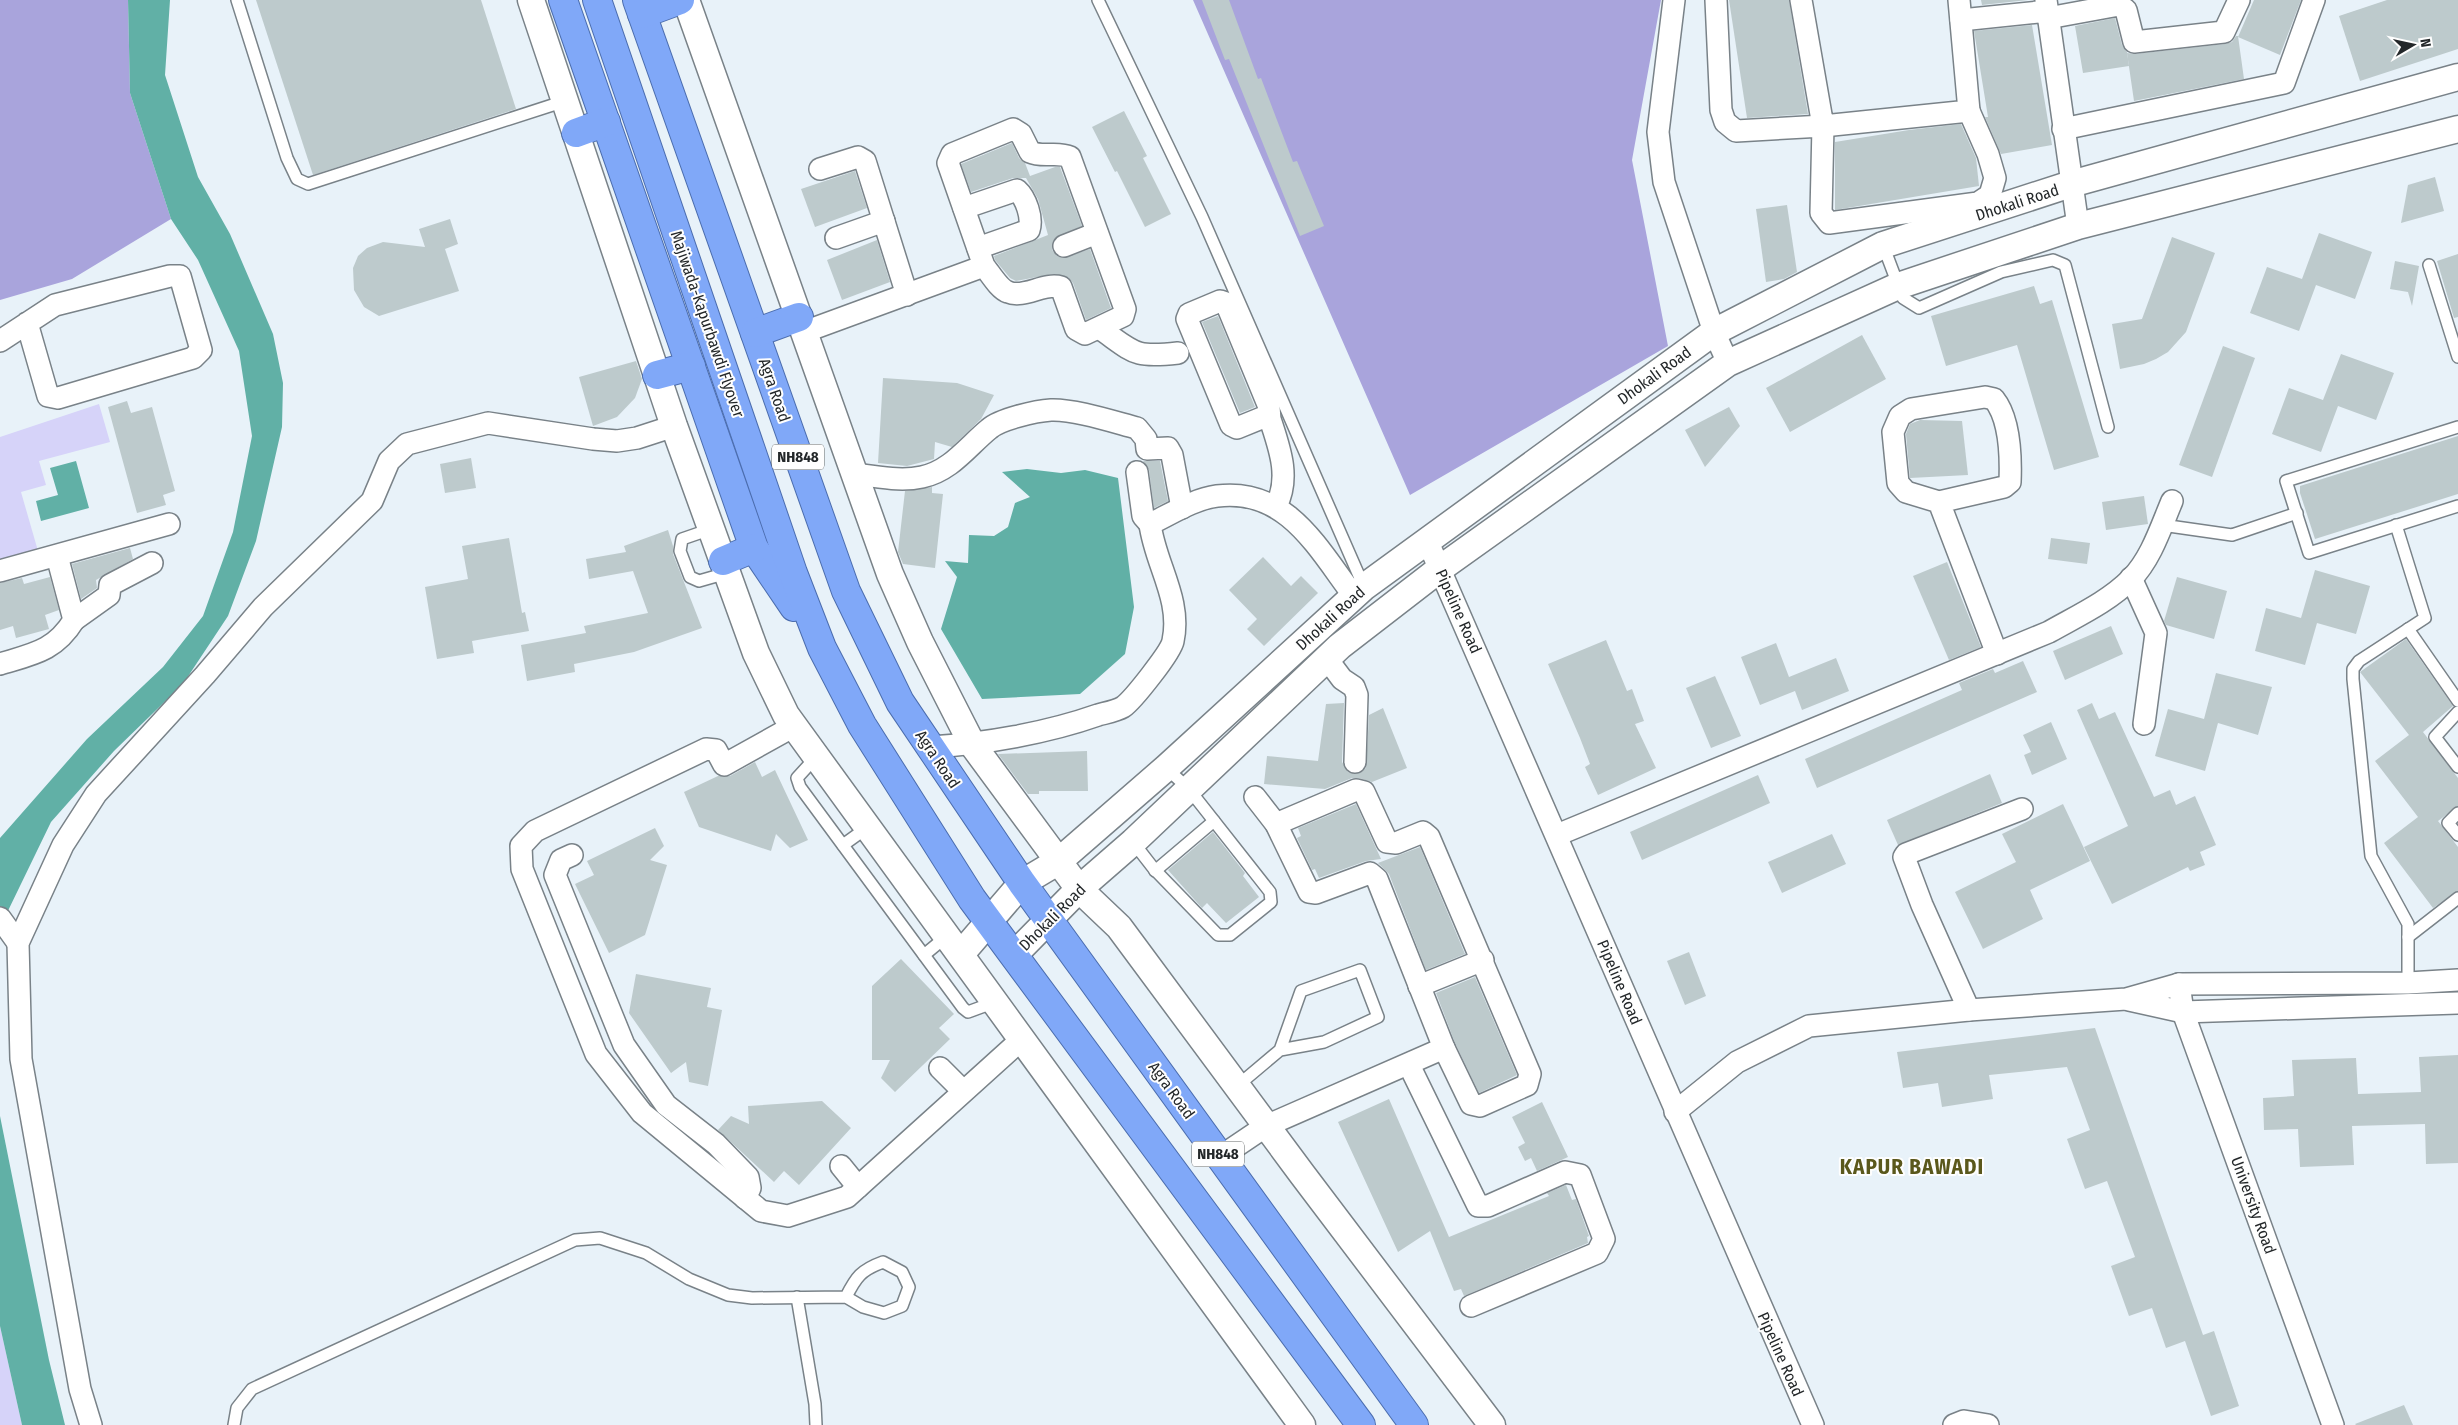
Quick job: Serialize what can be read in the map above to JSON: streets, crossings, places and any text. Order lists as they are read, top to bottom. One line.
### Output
{"streets":{"highway":["Majiwada-Kapurbawdi Flyover","Agra Road","NH848"],"street":["Dhokali Road","Pipeline Road","University Road"]},"crossings":[["Dhokali Road","Agra Road"],["Dhokali Road","NH848"],["Dhokali Road","Pipeline Road"],["Majiwada-Kapurbawdi Flyover","NH848"]],"districts":["KAPUR BAWADI"],"north":"right"}
